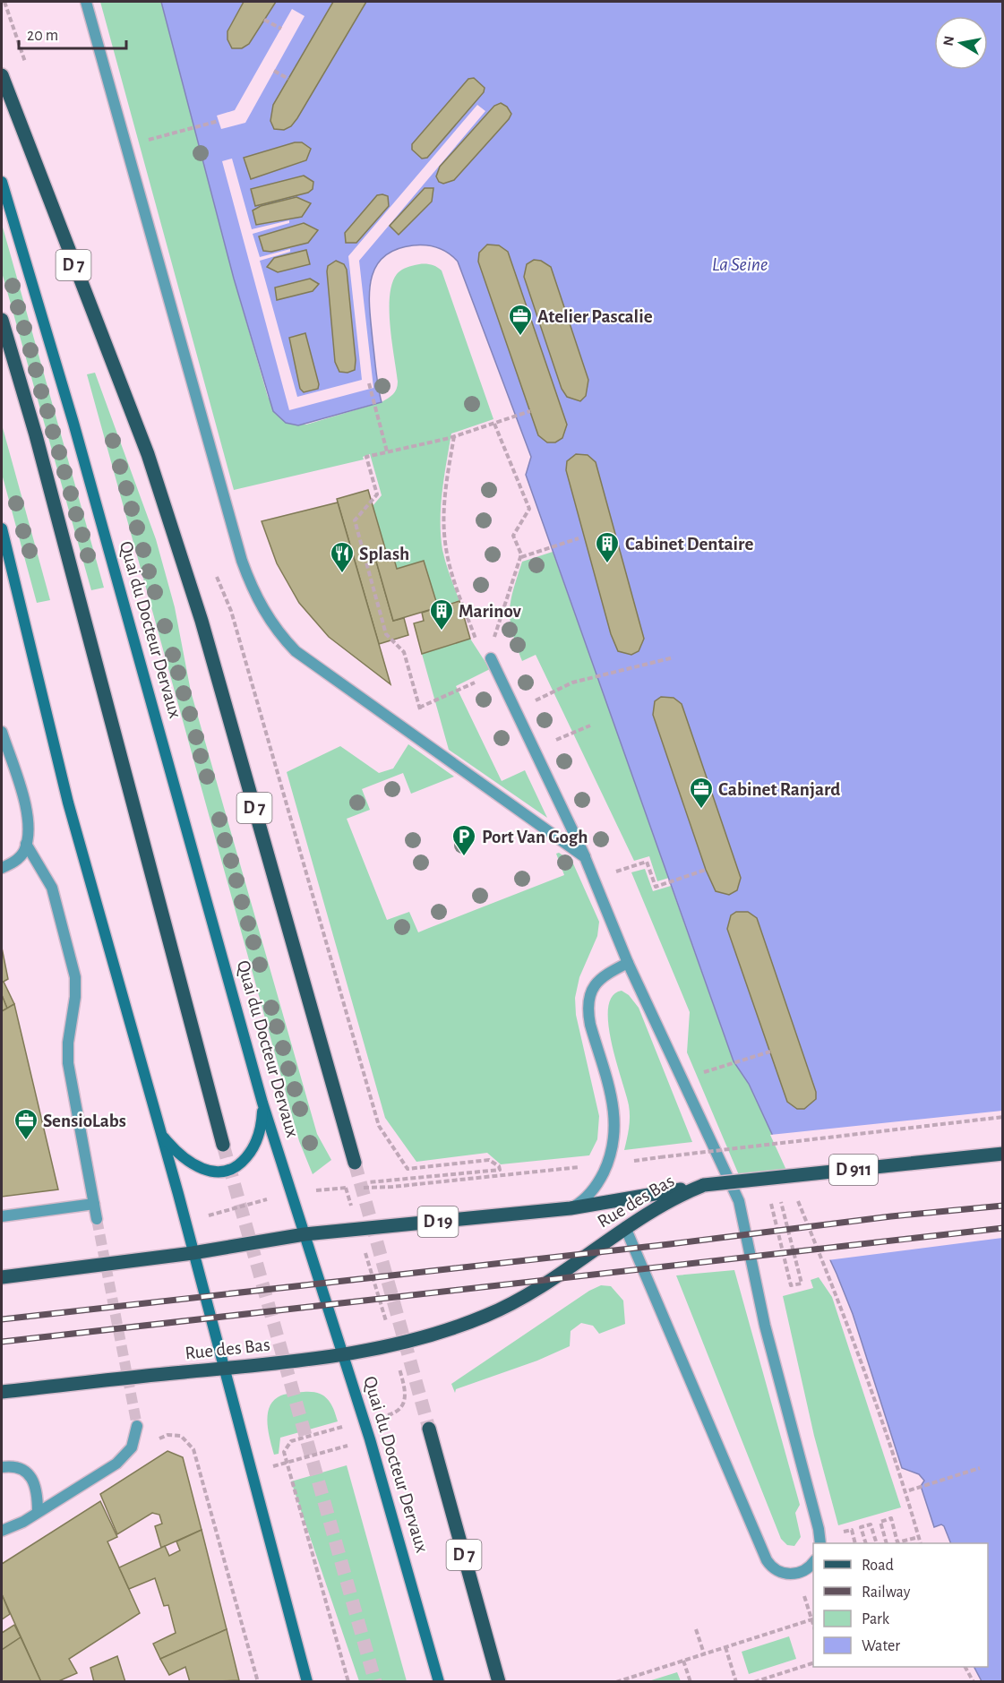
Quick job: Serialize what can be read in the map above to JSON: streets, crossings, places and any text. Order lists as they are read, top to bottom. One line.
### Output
{"streets":{"main road":["D 7","Quai du Docteur Dervaux","D 911","Rue des Bas","D 19"]},"crossings":[["Quai du Docteur Dervaux","Rue des Bas"],["D 911","Rue des Bas"]],"water":["La Seine"],"places":{"office":["Atelier Pascalie","Cabinet Ranjard","SensioLabs"],"building":["Cabinet Dentaire","Marinov"],"restaurant":["Splash"],"parking":["Port Van Gogh"]},"legend":["Road","Railway","Park","Water"],"scale_bar":"20 m","north":"left"}
